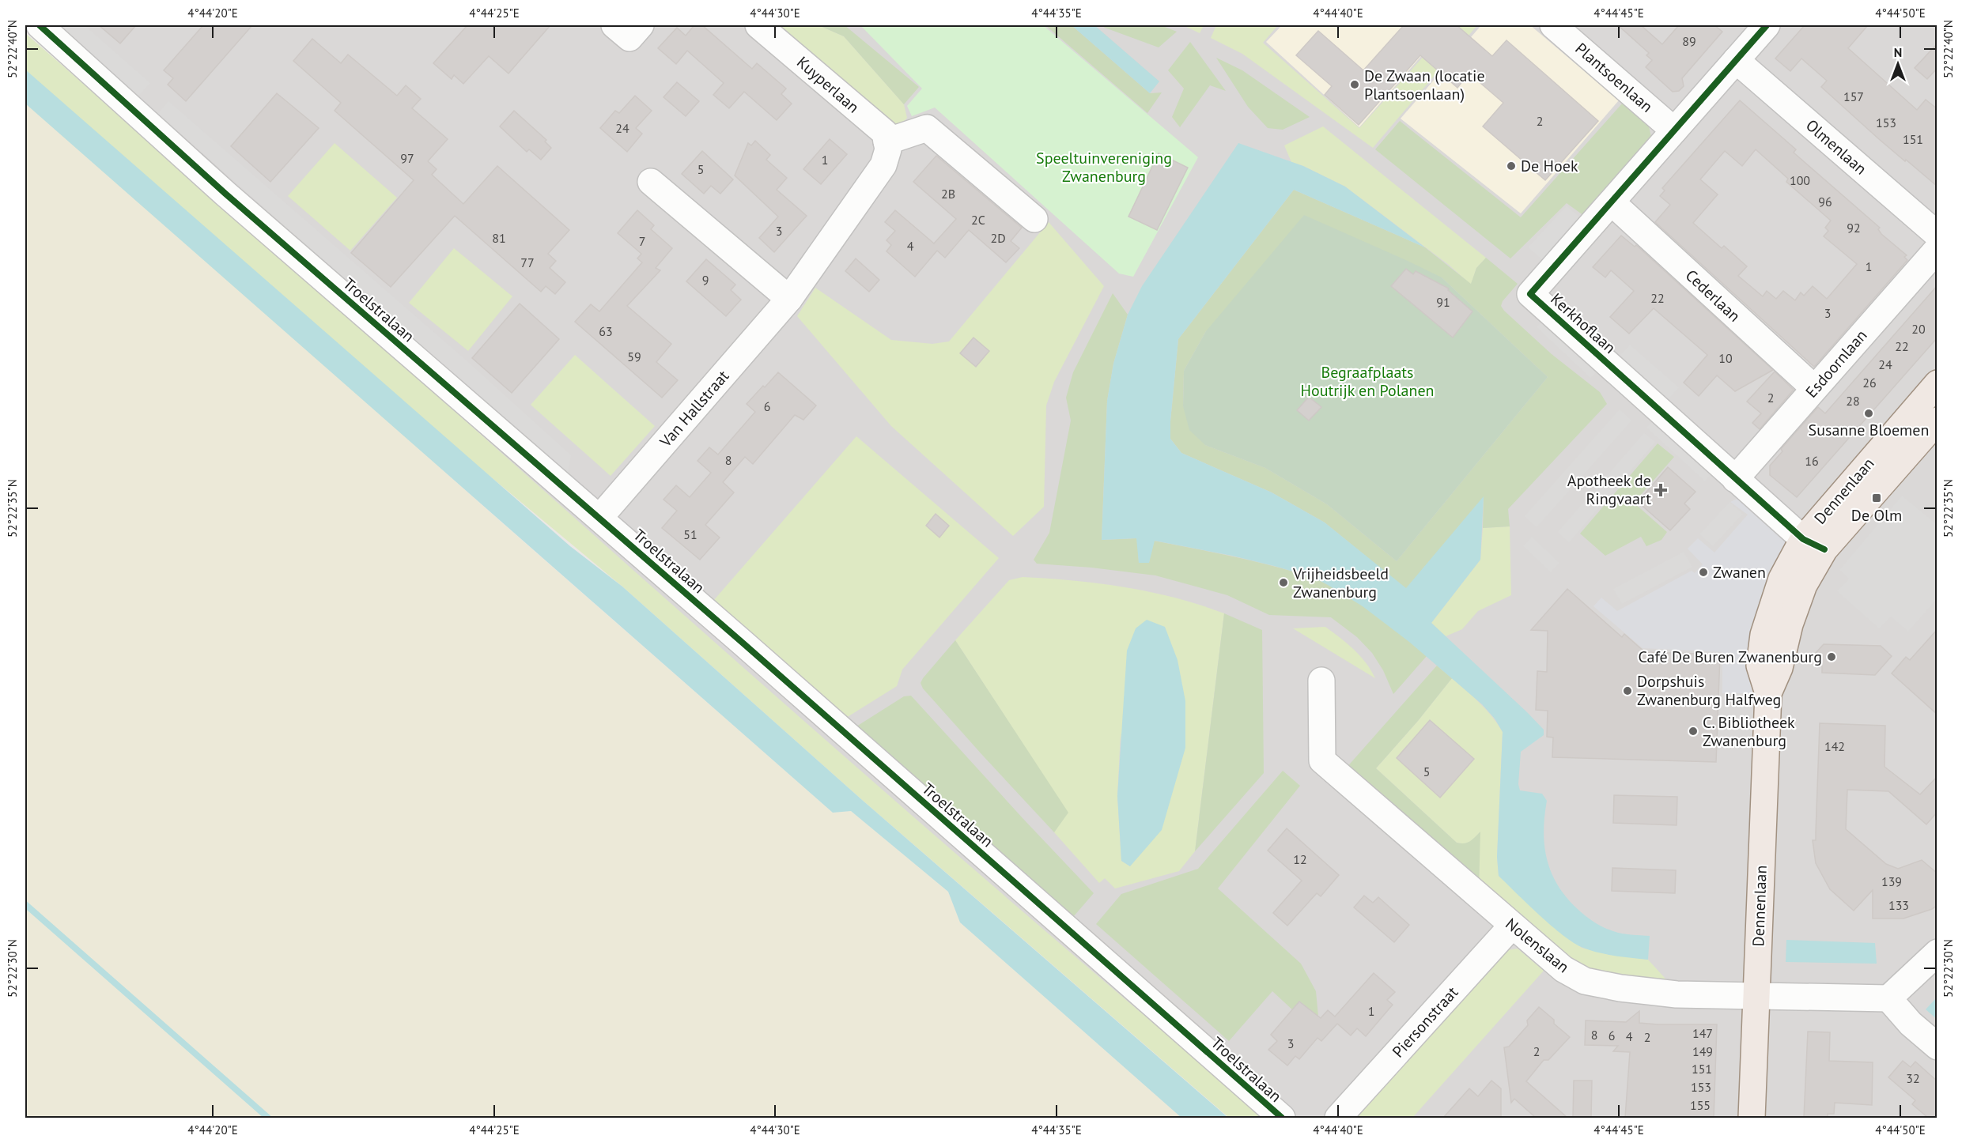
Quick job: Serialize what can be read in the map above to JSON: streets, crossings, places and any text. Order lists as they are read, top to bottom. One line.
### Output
{"streets":{"main road":["Dennenlaan"],"street":["Plantsoenlaan","Kuyperlaan","Olmenlaan","Cederlaan","Troelstralaan","Kerkhoflaan","Esdoornlaan","Van Hallstraat","Nolenslaan","Piersonstraat"]},"crossings":[["Plantsoenlaan","Kerkhoflaan"],["Kuyperlaan","Van Hallstraat"],["Olmenlaan","Kerkhoflaan"],["Cederlaan","Kerkhoflaan"],["Cederlaan","Esdoornlaan"],["Troelstralaan","Van Hallstraat"],["Kerkhoflaan","Esdoornlaan"],["Kerkhoflaan","Dennenlaan"],["Dennenlaan","Nolenslaan"],["Nolenslaan","Piersonstraat"]],"parks":["Speeltuinvereniging Zwanenburg","Begraafplaats Houtrijk en Polanen"],"places":{"other":["De Zwaan (locatie Plantsoenlaan)","De Hoek","Susanne Bloemen","Zwanen","Vrijheidsbeeld Zwanenburg","Café De Buren Zwanenburg","Dorpshuis Zwanenburg Halfweg","C. Bibliotheek Zwanenburg"],"health":["Apotheek de Ringvaart"],"transit":["De Olm"]},"house_numbers":["89","157","2","153","24","151","97","1","5","100","2B","96","2C","92","3","81","2D","7","4","77","1","9","22","91","3","20","63","22","59","10","24","26","2","28","6","8","16","51","142","5","12","139","133","1","147","8","6","4","2","3","2","149","151","32","153","155"],"north":"top","coordinates":["4°44'20\"E","4°44'25\"E","4°44'30\"E","4°44'35\"E","4°44'40\"E","4°44'45\"E","4°44'50\"E","52°22'40\"N","52°22'35\"N","52°22'30\"N"]}
